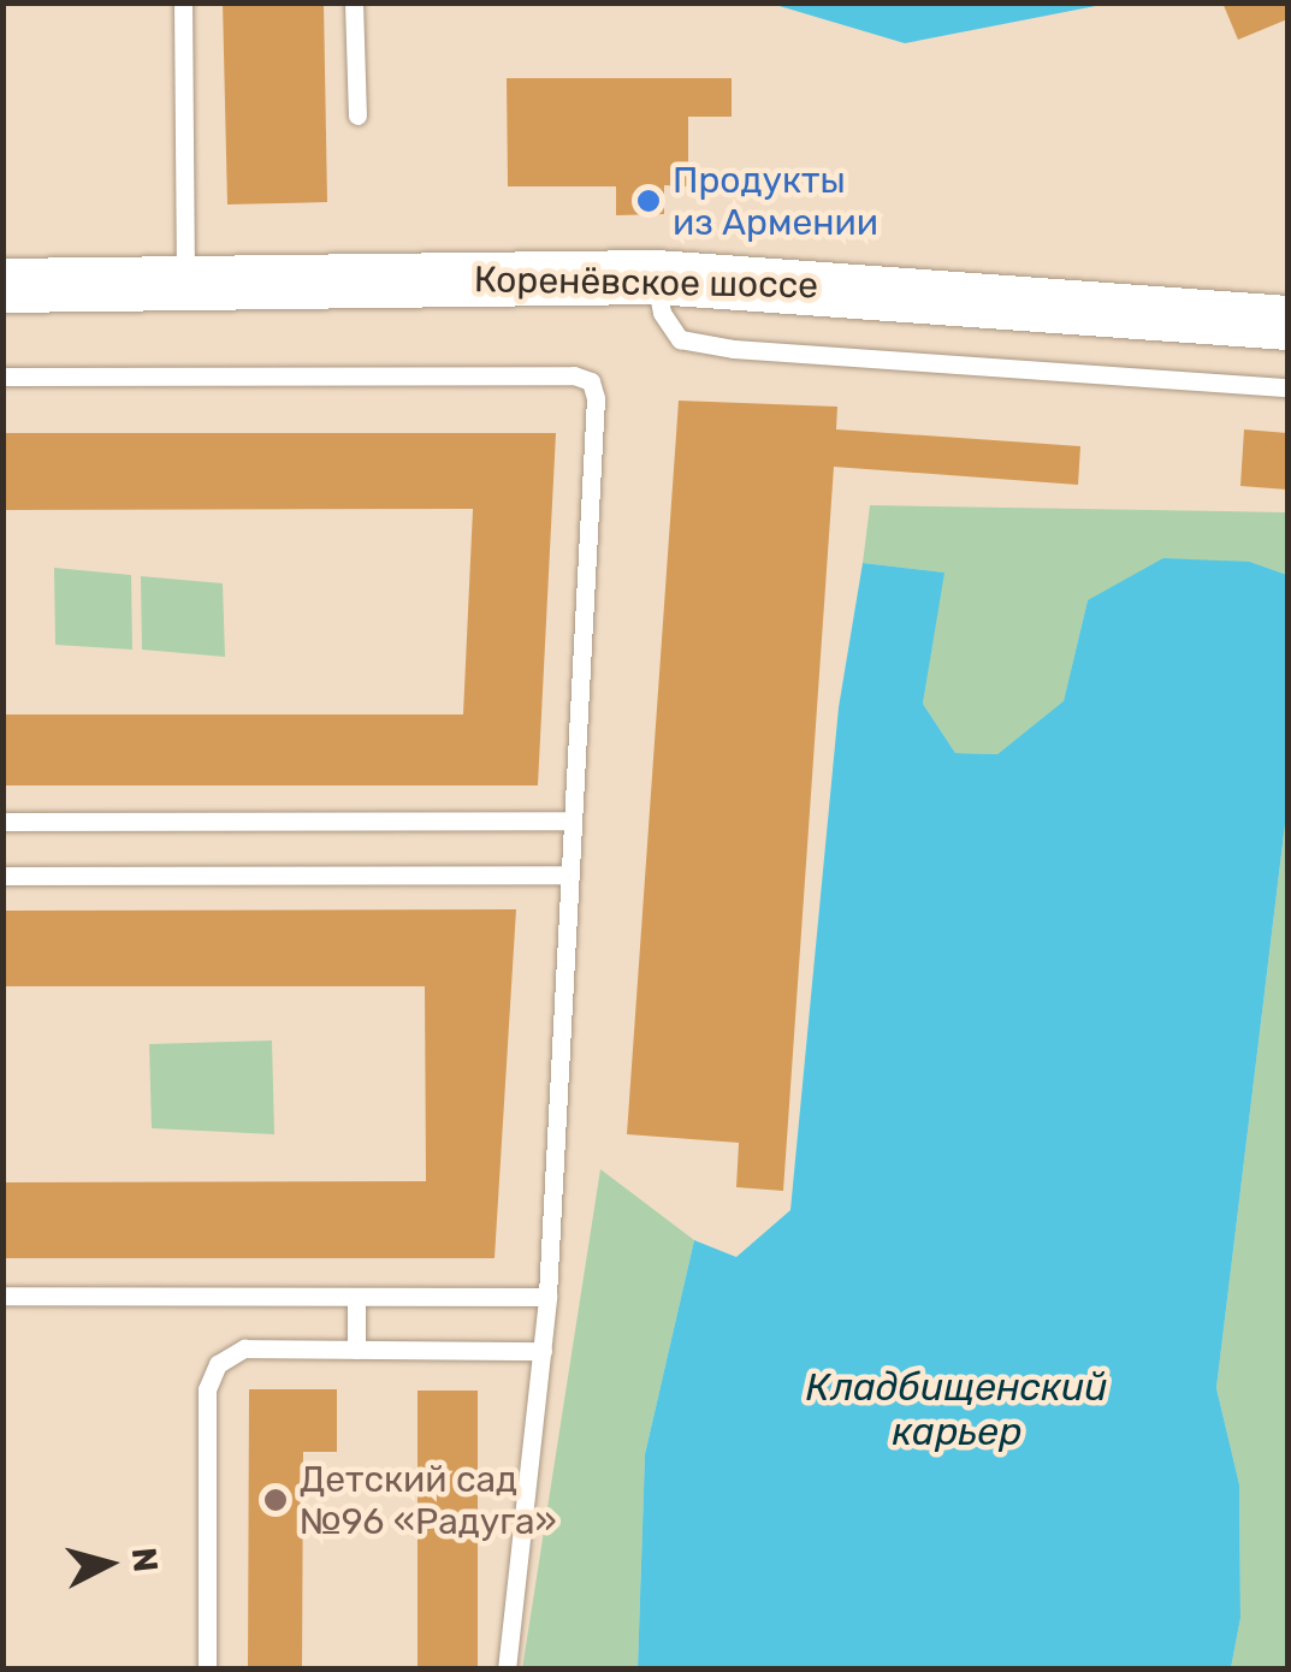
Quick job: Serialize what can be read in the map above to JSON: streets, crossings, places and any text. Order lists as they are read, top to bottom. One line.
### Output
{"streets":{"main road":["Коренёвское шоссе"]},"water":["Кладбищенский карьер"],"places":["Продукты из Армении","Детский сад №96 «Радуга»"],"north":"right"}
